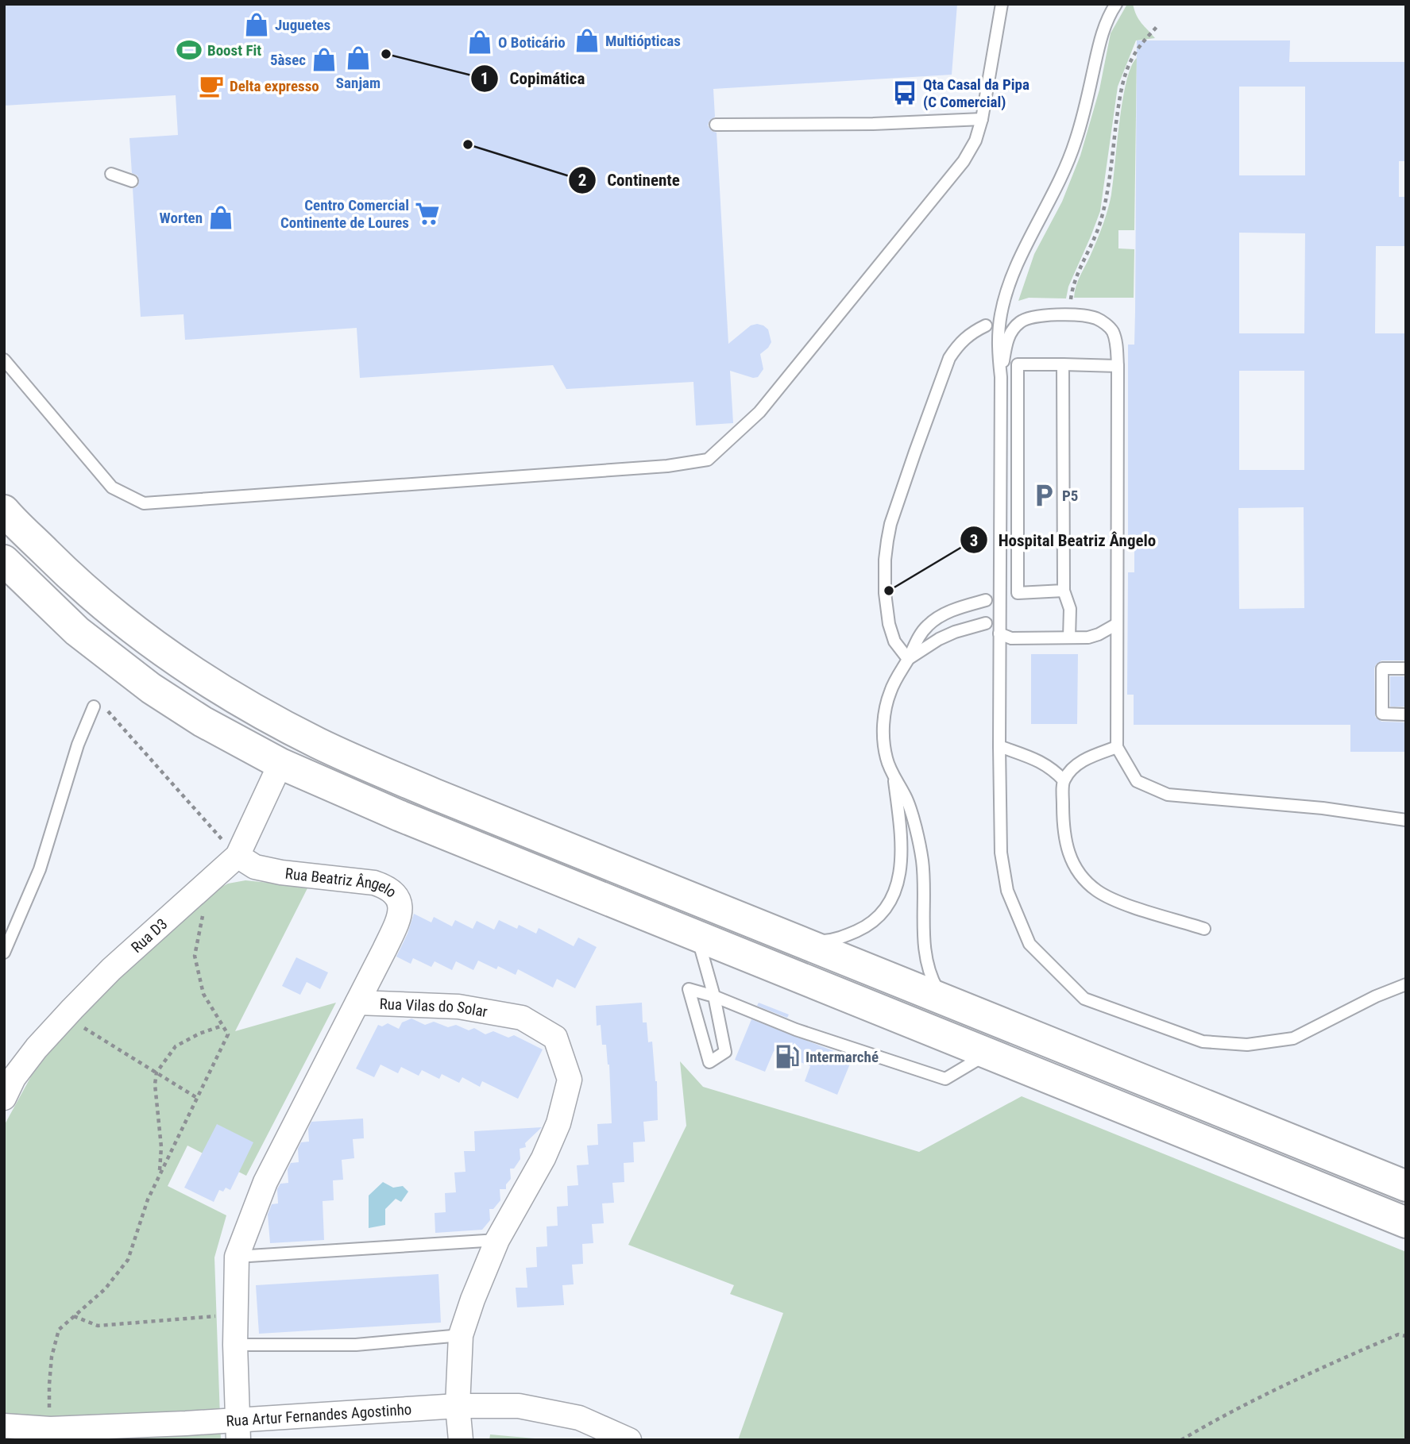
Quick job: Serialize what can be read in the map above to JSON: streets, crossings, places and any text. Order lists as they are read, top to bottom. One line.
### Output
{"streets":{"street":["Rua Beatriz Ângelo","Rua D3","Rua Vilas do Solar","Rua Artur Fernandes Agostinho"]},"crossings":[["Rua Beatriz Ângelo","Rua D3"],["Rua Beatriz Ângelo","Rua Vilas do Solar"],["Rua Vilas do Solar","Rua Artur Fernandes Agostinho"]],"places":{"shop":["Juguetes","Multiópticas","O Boticário","Sanjam","5àsec","Worten"],"sports":["Boost Fit"],"other":["Copimática","Continente","Hospital Beatriz Ângelo"],"cafe":["Delta expresso"],"bus stop":["Qta Casal da Pipa (C Comercial)"],"supermarket":["Centro Comercial Continente de Loures"],"parking":["P5"],"fuel station":["Intermarché"]}}
